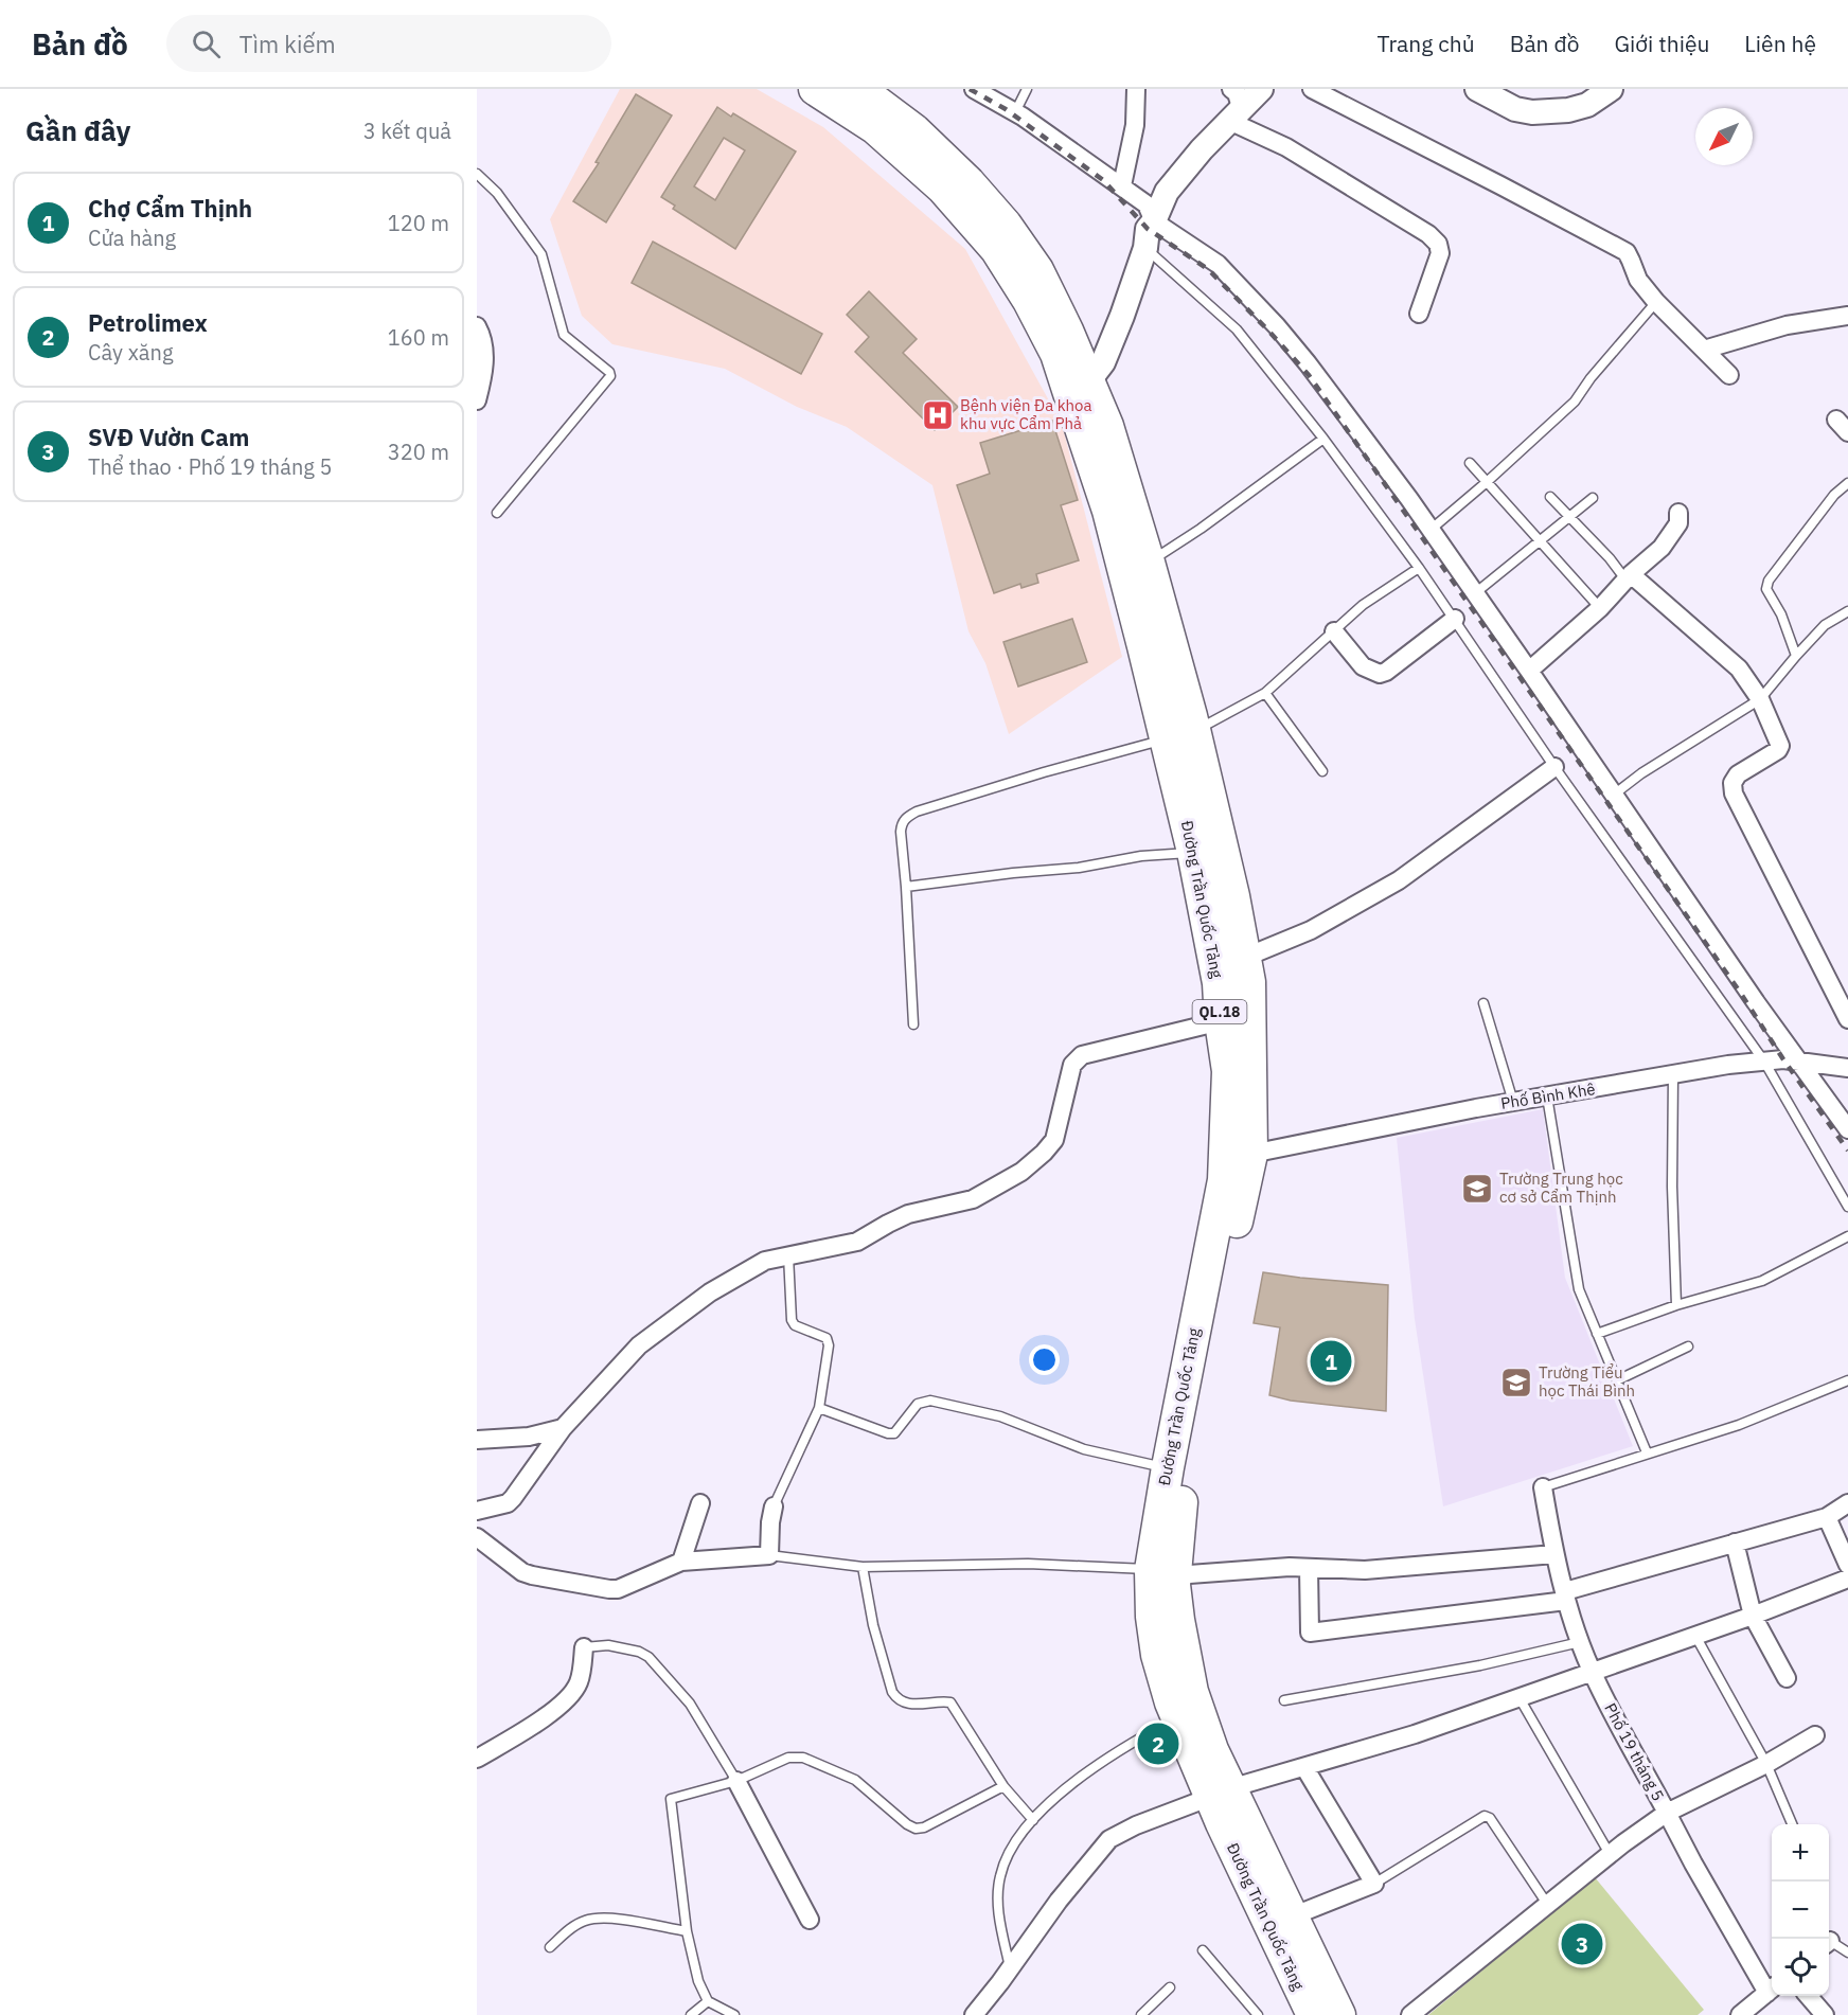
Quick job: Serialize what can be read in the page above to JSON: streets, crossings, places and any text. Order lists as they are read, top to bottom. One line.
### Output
{"streets":{"highway":["Đường Trần Quốc Tảng","QL.18"],"street":["Phố Bình Khê","Phố 19 tháng 5"]},"crossings":[["Đường Trần Quốc Tảng","Phố Bình Khê"]],"places":{"hospital":["Bệnh viện Đa khoa khu vực Cẩm Phả"],"school or university":["Trường Trung học cơ sở Cẩm Thịnh","Trường Tiểu học Thái Bình"]},"north":"bottom left","page":{"header":"Bản đồ","search":"Tìm kiếm","nav":["Trang chủ","Bản đồ","Giới thiệu","Liên hệ"],"heading":["Gần đây","3 kết quả"],"list":[{"mark":"1","name":"Chợ Cẩm Thịnh","note":"Cửa hàng","value":"120 m"},{"mark":"2","name":"Petrolimex","note":"Cây xăng","value":"160 m"},{"mark":"3","name":"SVĐ Vườn Cam","note":"Thể thao · Phố 19 tháng 5","value":"320 m"}],"pins":["1","2","3"],"map_buttons":["+","−"]}}
